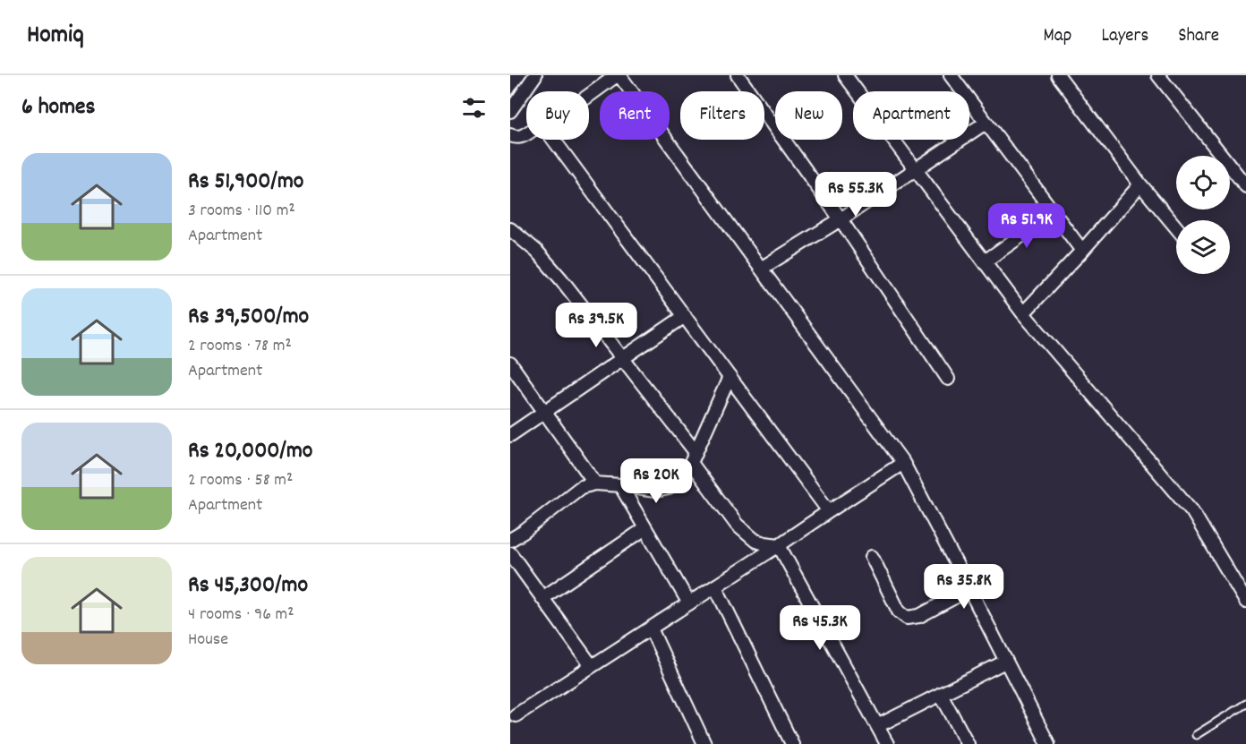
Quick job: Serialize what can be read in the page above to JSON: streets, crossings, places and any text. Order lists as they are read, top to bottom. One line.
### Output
{"page":{"header":"Homiq","nav":["Map","Layers","Share"],"heading":"6 homes","chip":["Buy","Rent","Filters","New","Apartment"],"list":[{"name":"Rs 51,900/mo","note":"3 rooms · 110 m² · Apartment"},{"name":"Rs 39,500/mo","note":"2 rooms · 78 m² · Apartment"},{"name":"Rs 20,000/mo","note":"2 rooms · 58 m² · Apartment"},{"name":"Rs 45,300/mo","note":"4 rooms · 96 m² · House"}],"price":["Rs 55.3K","Rs 51.9K","Rs 39.5K","Rs 20K","Rs 35.8K","Rs 45.3K"]}}
